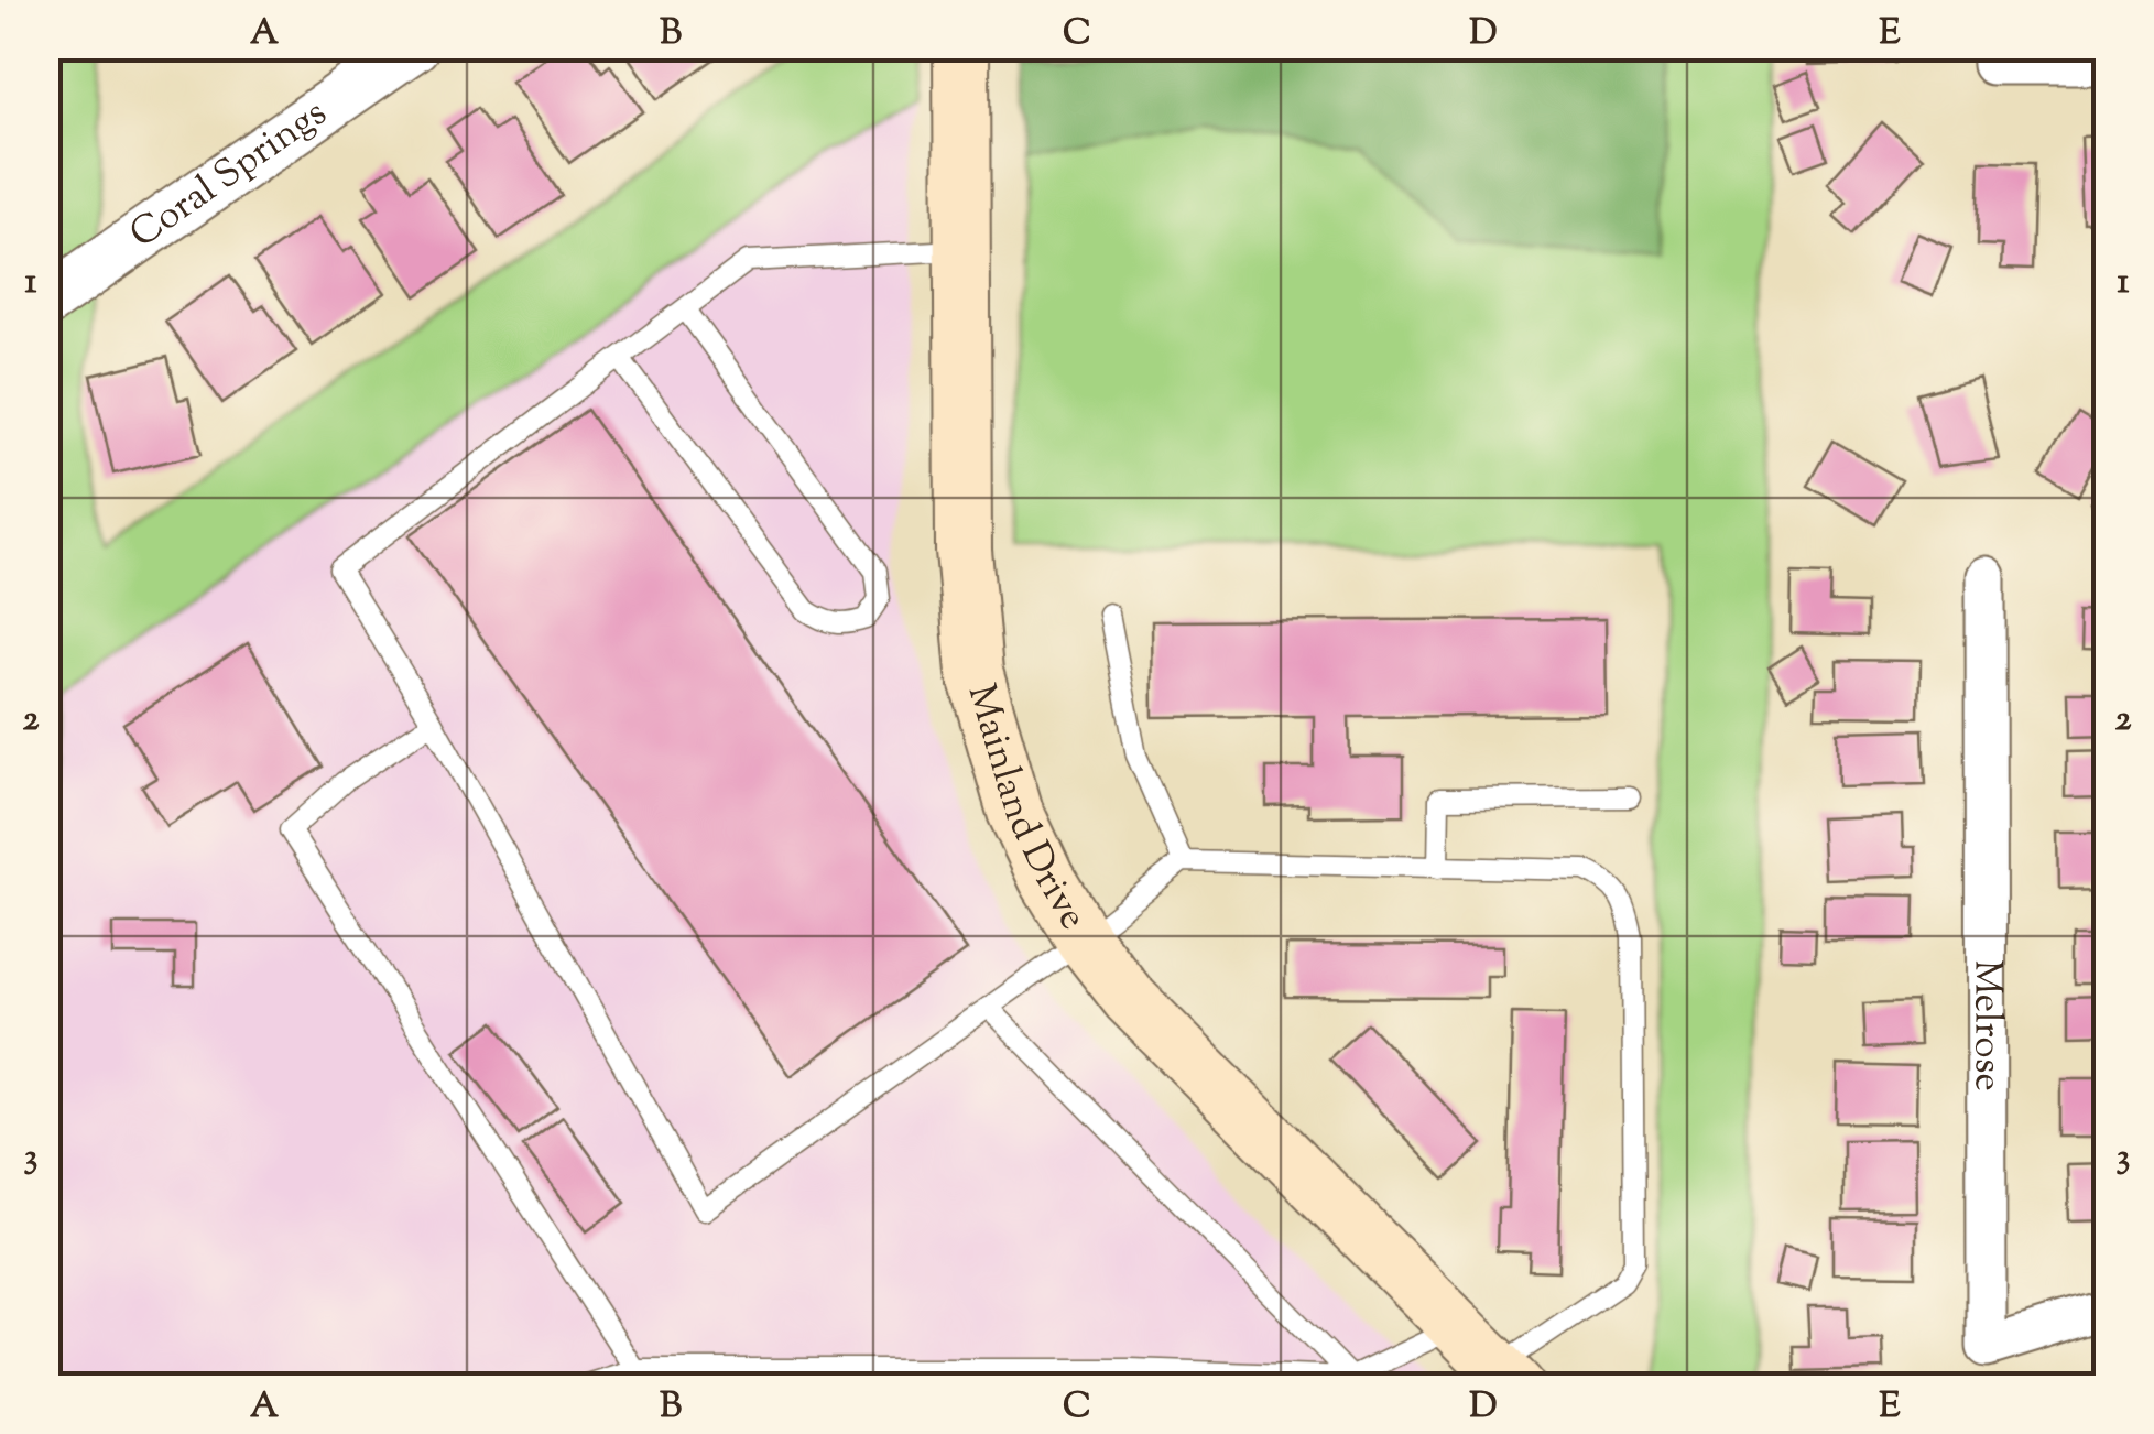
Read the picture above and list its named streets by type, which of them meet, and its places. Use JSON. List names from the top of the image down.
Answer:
{
  "streets": {
    "main road": ["Mainland Drive"],
    "street": ["Coral Springs", "Melrose"]
  },
  "grid": {
    "columns": [
      "A",
      "B",
      "C",
      "D",
      "E"
    ],
    "rows": ["1", "2", "3"]
  }
}
